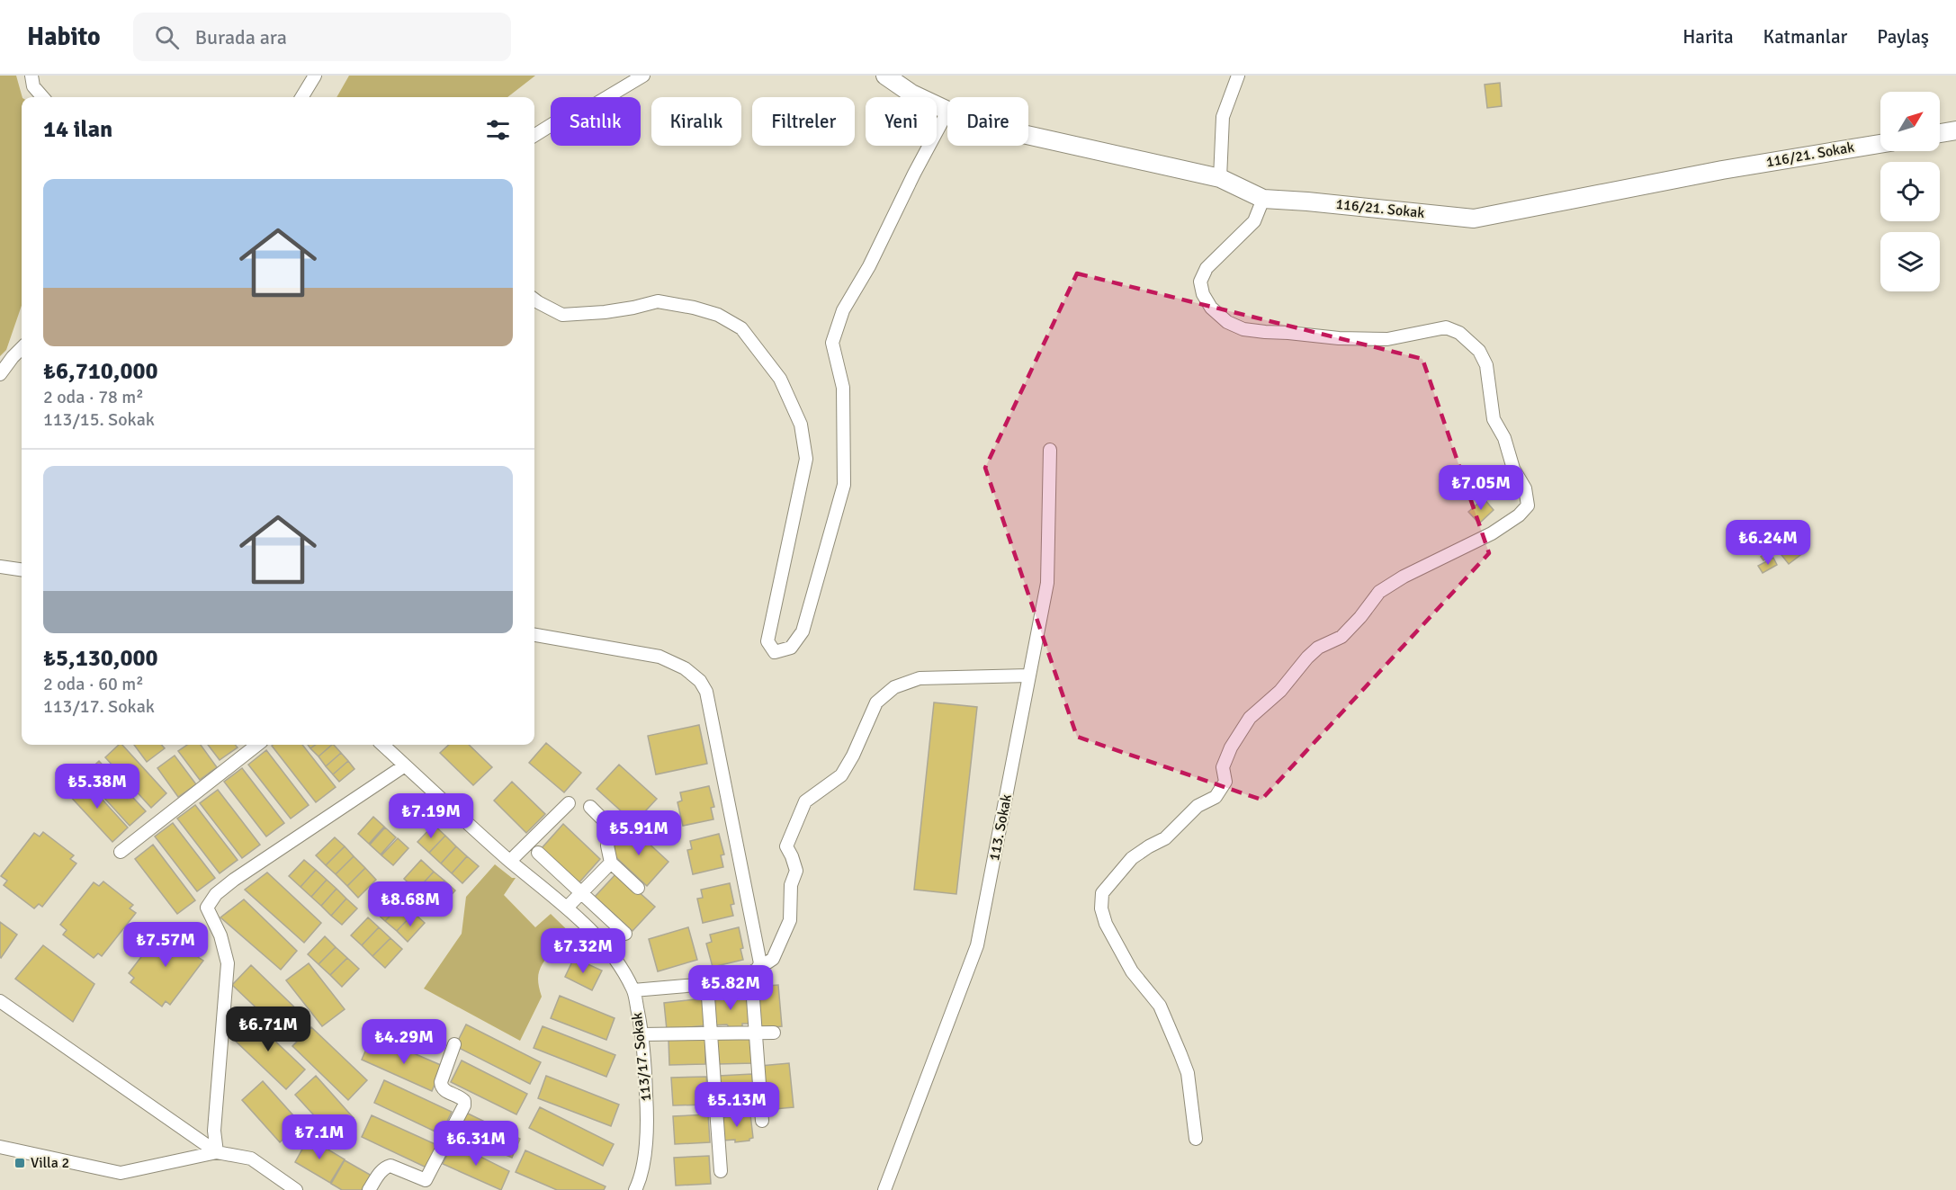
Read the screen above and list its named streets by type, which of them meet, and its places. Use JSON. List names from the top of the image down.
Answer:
{
  "streets": {
    "street": ["116/21. Sokak", "113. Sokak", "113/17. Sokak"]
  },
  "places": {
    "transit": ["Villa 2"]
  },
  "north": "top right",
  "page": {
    "header": "Habito",
    "search": "Burada ara",
    "nav": ["Harita", "Katmanlar", "Paylaş"],
    "chip": [
      "Satılık",
      "Kiralık",
      "Filtreler",
      "Yeni",
      "Daire"
    ],
    "heading": "14 ilan",
    "list": [
      {
        "name": "₺6,710,000",
        "note": "2 oda · 78 m² · 113/15. Sokak"
      },
      {
        "name": "₺5,130,000",
        "note": "2 oda · 60 m² · 113/17. Sokak"
      }
    ],
    "price": [
      "₺7.05M",
      "₺6.24M",
      "₺5.38M",
      "₺7.19M",
      "₺5.91M",
      "₺8.68M",
      "₺7.57M",
      "₺7.32M",
      "₺5.82M",
      "₺6.71M",
      "₺4.29M",
      "₺5.13M",
      "₺7.1M",
      "₺6.31M"
    ]
  }
}
